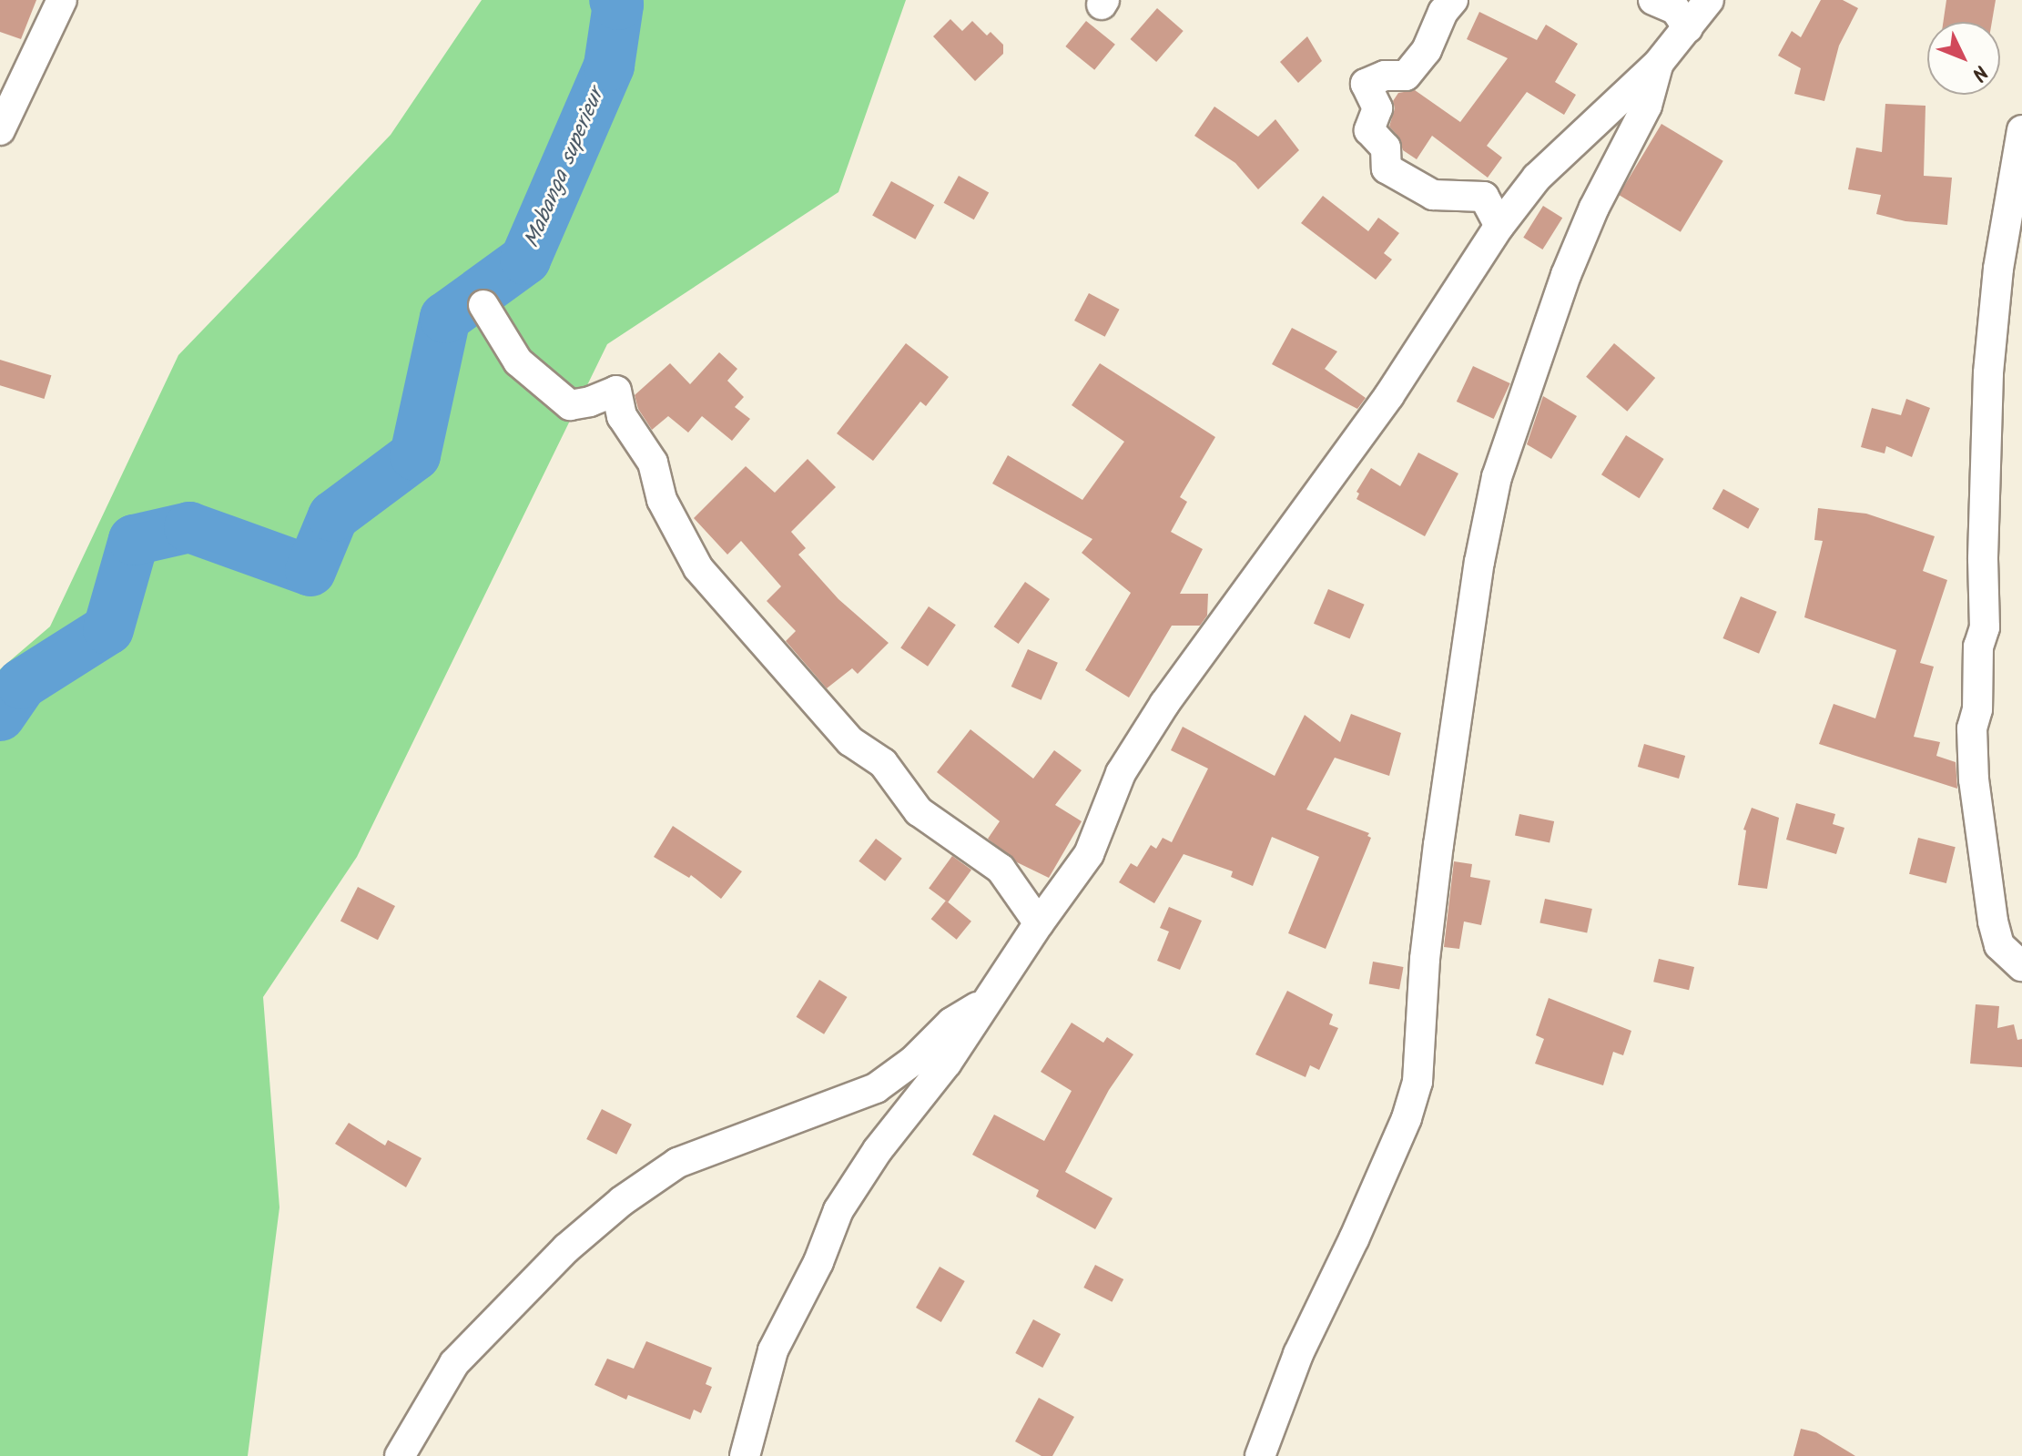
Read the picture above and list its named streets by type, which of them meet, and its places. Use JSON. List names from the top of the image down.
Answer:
{
  "water": ["Mabanga superieur"],
  "north": "bottom right"
}
